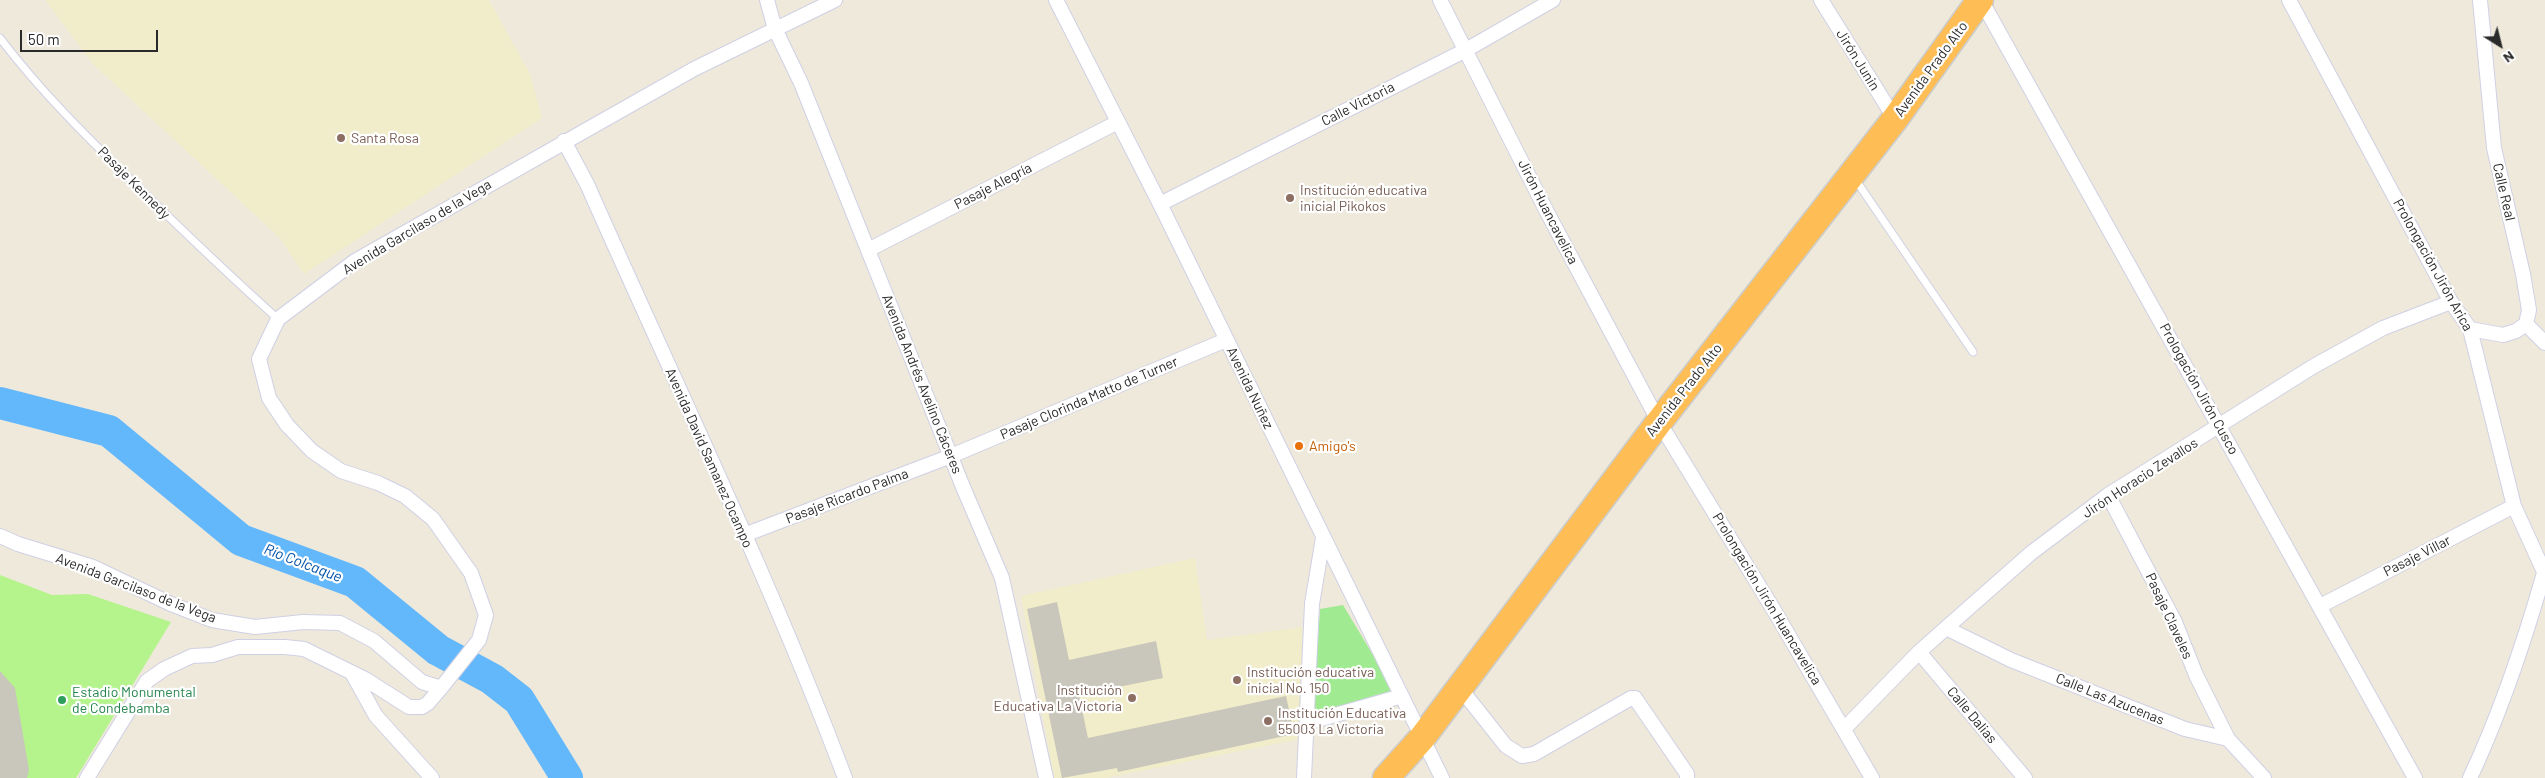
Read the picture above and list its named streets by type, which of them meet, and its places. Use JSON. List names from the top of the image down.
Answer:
{
  "streets": {
    "highway": ["Avenida Prado Alto"],
    "street": [
      "Jirón Junin",
      "Calle Victoria",
      "Pasaje Alegría",
      "Calle Real",
      "Jirón Huancavelica",
      "Avenida Garcilaso de la Vega",
      "Prolongación Jirón Arica",
      "Avenida Andrés Avelino Cáceres",
      "Avenida Nuñez",
      "Prologación Jirón Cusco",
      "Pasaje Clorinda Matto de Turner",
      "Avenida David Samanez Ocampo",
      "Jirón Horacio Zevallos",
      "Pasaje Ricardo Palma",
      "Pasaje Villar",
      "Prolongación Jirón Huancavelica",
      "Pasaje Claveles",
      "Calle Las Azucenas",
      "Calle Dalias"
    ],
    "lane": ["Pasaje Kennedy"]
  },
  "crossings": [
    ["Jirón Junin", "Avenida Prado Alto"],
    ["Avenida Prado Alto", "Jirón Huancavelica"],
    ["Avenida Prado Alto", "Avenida Nuñez"],
    ["Avenida Prado Alto", "Prologación Jirón Cusco"],
    ["Avenida Prado Alto", "Prolongación Jirón Huancavelica"],
    ["Calle Victoria", "Jirón Huancavelica"],
    ["Calle Victoria", "Avenida Nuñez"],
    ["Pasaje Kennedy", "Avenida Garcilaso de la Vega"],
    ["Pasaje Alegría", "Avenida Andrés Avelino Cáceres"],
    ["Pasaje Alegría", "Avenida Nuñez"],
    ["Jirón Huancavelica", "Prolongación Jirón Huancavelica"],
    ["Avenida Garcilaso de la Vega", "Avenida Andrés Avelino Cáceres"],
    ["Avenida Garcilaso de la Vega", "Avenida David Samanez Ocampo"],
    ["Prolongación Jirón Arica", "Jirón Horacio Zevallos"],
    ["Prolongación Jirón Arica", "Pasaje Villar"],
    ["Avenida Andrés Avelino Cáceres", "Pasaje Clorinda Matto de Turner"],
    ["Avenida Andrés Avelino Cáceres", "Pasaje Ricardo Palma"],
    ["Avenida Nuñez", "Pasaje Clorinda Matto de Turner"],
    ["Prologación Jirón Cusco", "Jirón Horacio Zevallos"],
    ["Prologación Jirón Cusco", "Pasaje Villar"],
    ["Pasaje Clorinda Matto de Turner", "Pasaje Ricardo Palma"],
    ["Avenida David Samanez Ocampo", "Pasaje Ricardo Palma"],
    ["Jirón Horacio Zevallos", "Prolongación Jirón Huancavelica"],
    ["Jirón Horacio Zevallos", "Pasaje Claveles"],
    ["Jirón Horacio Zevallos", "Calle Las Azucenas"],
    ["Jirón Horacio Zevallos", "Calle Dalias"],
    ["Pasaje Claveles", "Calle Las Azucenas"]
  ],
  "water": ["Río Colcaque"],
  "places": [
    "Santa Rosa",
    "Institución educativa inicial Pikokos",
    "Amigo's",
    "Institución educativa inicial No. 150",
    "Institución Educativa La Victoria",
    "Estadio Monumental de Condebamba",
    "Institución Educativa 55003 La Victoria"
  ],
  "scale_bar": "50 m",
  "north": "bottom right"
}
